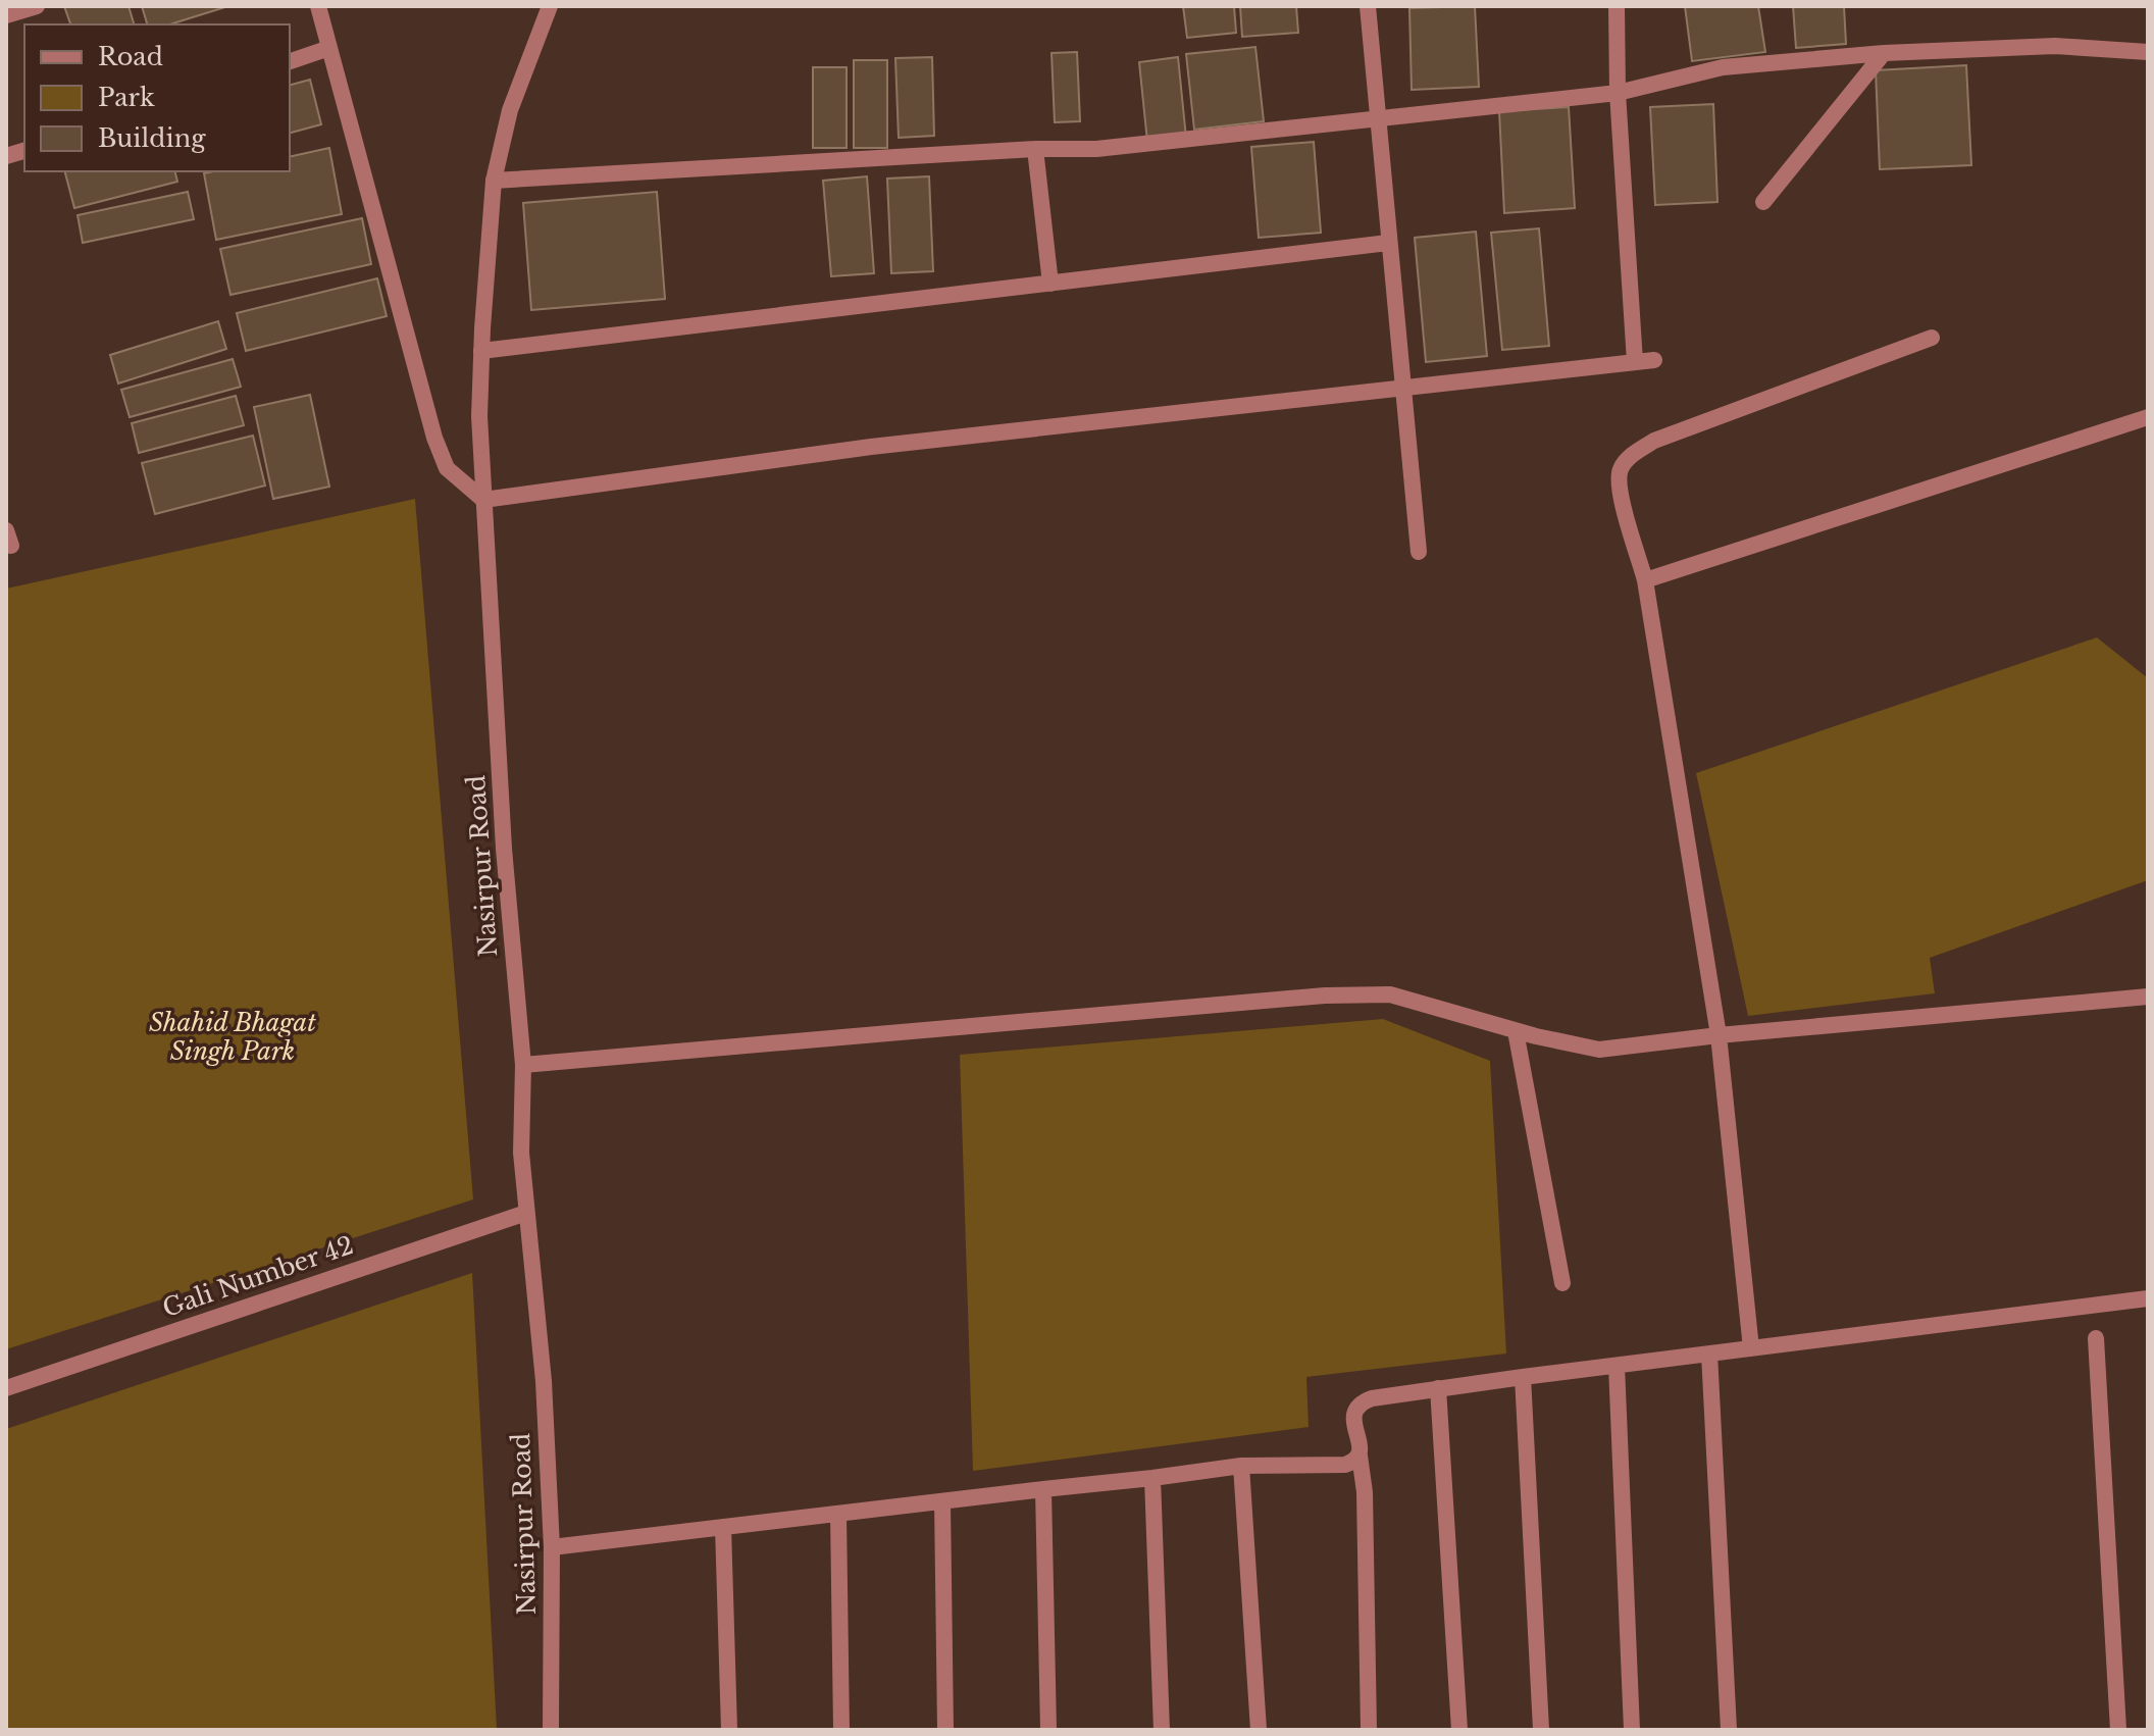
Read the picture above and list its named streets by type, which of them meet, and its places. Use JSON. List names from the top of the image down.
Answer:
{
  "streets": {
    "street": ["Nasirpur Road", "Gali Number 42"]
  },
  "crossings": [
    ["Nasirpur Road", "Gali Number 42"]
  ],
  "parks": ["Shahid Bhagat Singh Park"],
  "legend": ["Road", "Park", "Building"]
}
